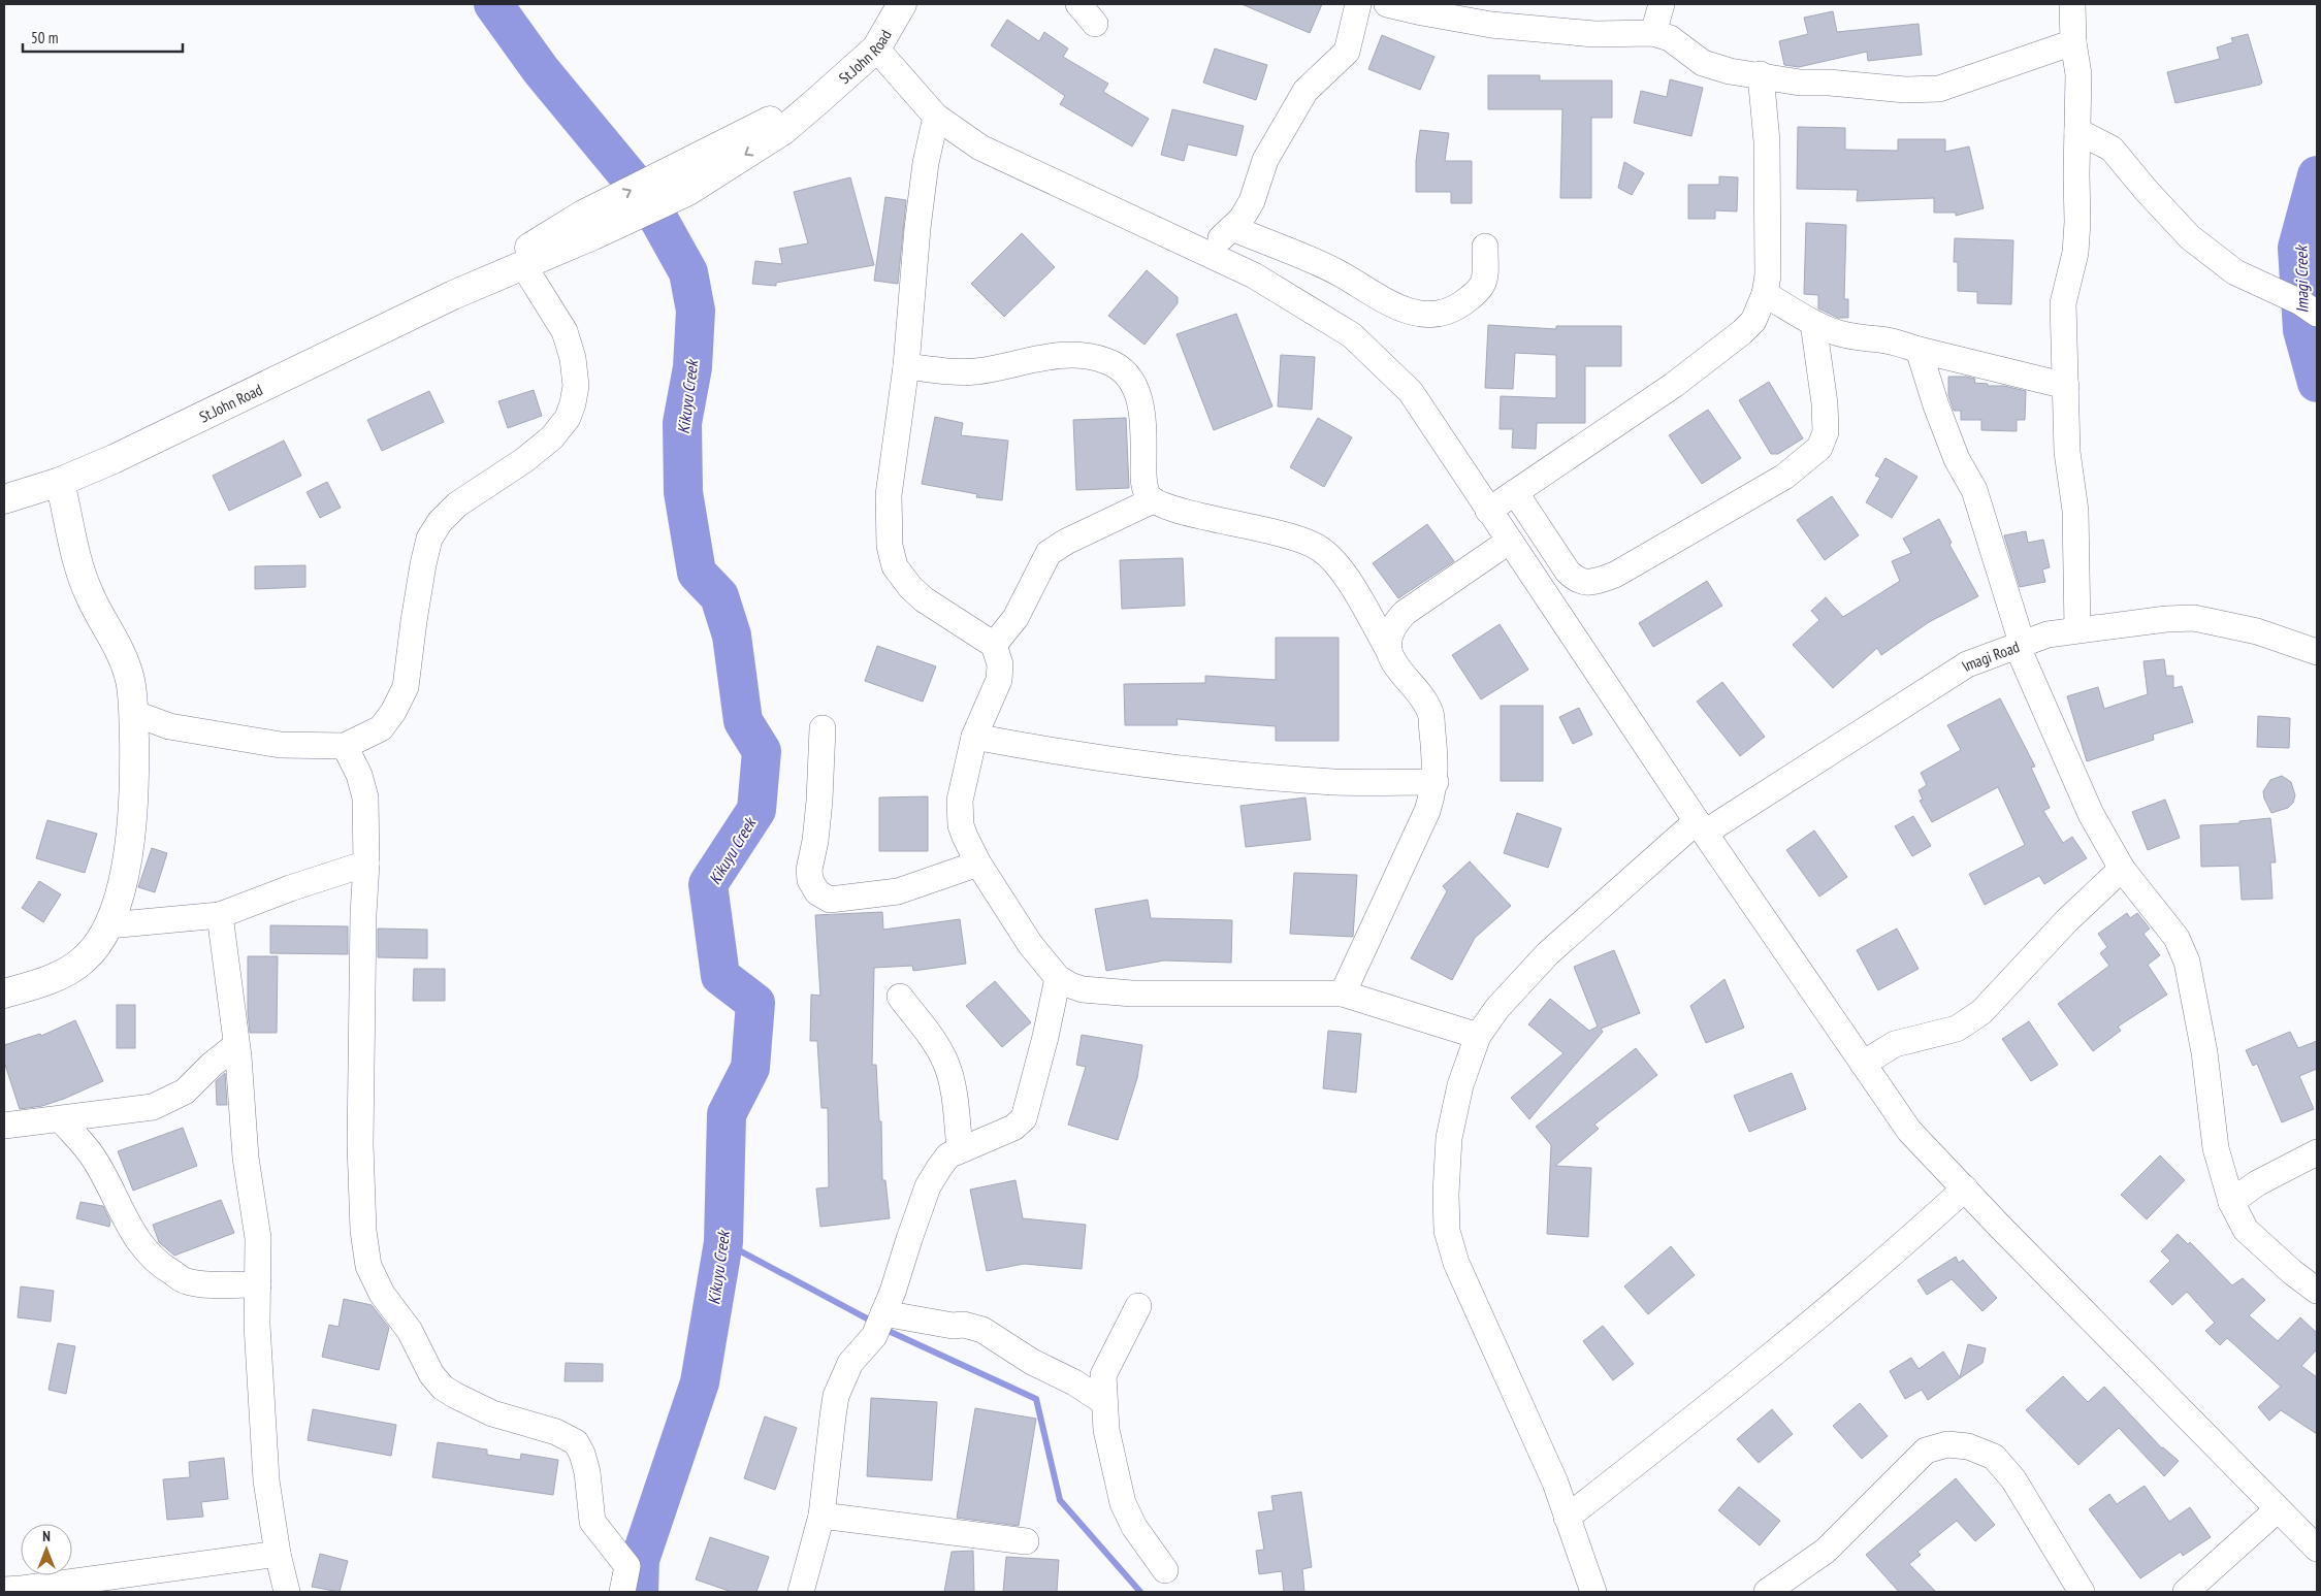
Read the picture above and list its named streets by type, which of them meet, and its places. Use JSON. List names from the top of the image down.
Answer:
{
  "streets": {
    "street": ["St.John Road", "Imagi Road"]
  },
  "water": ["Imagi Creek", "Kikuyu Creek"],
  "scale_bar": "50 m",
  "north": "top"
}
